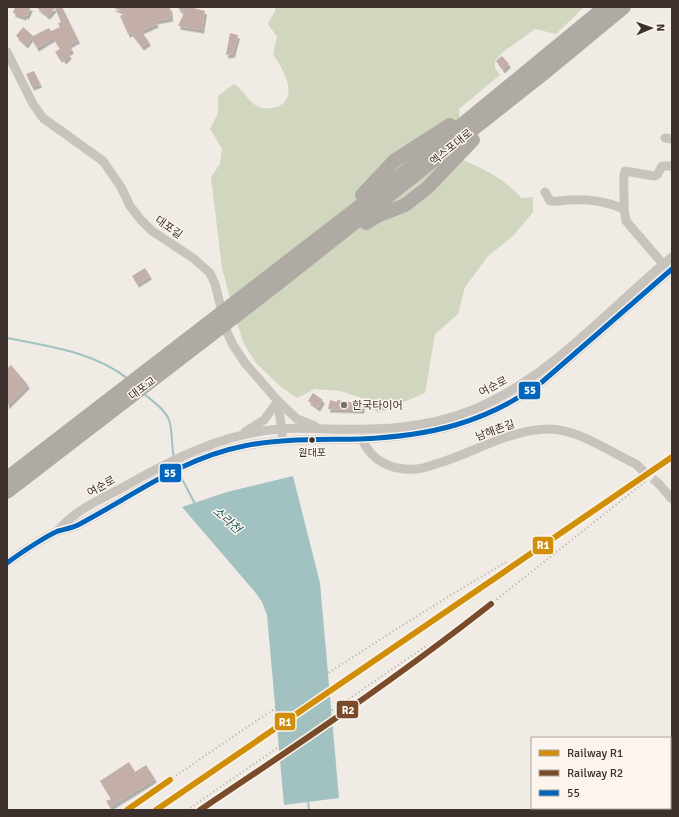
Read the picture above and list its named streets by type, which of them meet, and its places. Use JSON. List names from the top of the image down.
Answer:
{
  "streets": {
    "highway": ["엑스포대로", "대포교"],
    "street": ["대포길", "여순로", "남해촌길"]
  },
  "crossings": [
    ["엑스포대로", "대포교"],
    ["대포길", "여순로"],
    ["여순로", "남해촌길"]
  ],
  "water": ["소라천"],
  "places": ["한국타이어", "원대포"],
  "lines": ["transit line 55", "rail line R1", "rail line R2"],
  "legend": ["Railway R1", "Railway R2", "55"],
  "north": "right"
}
